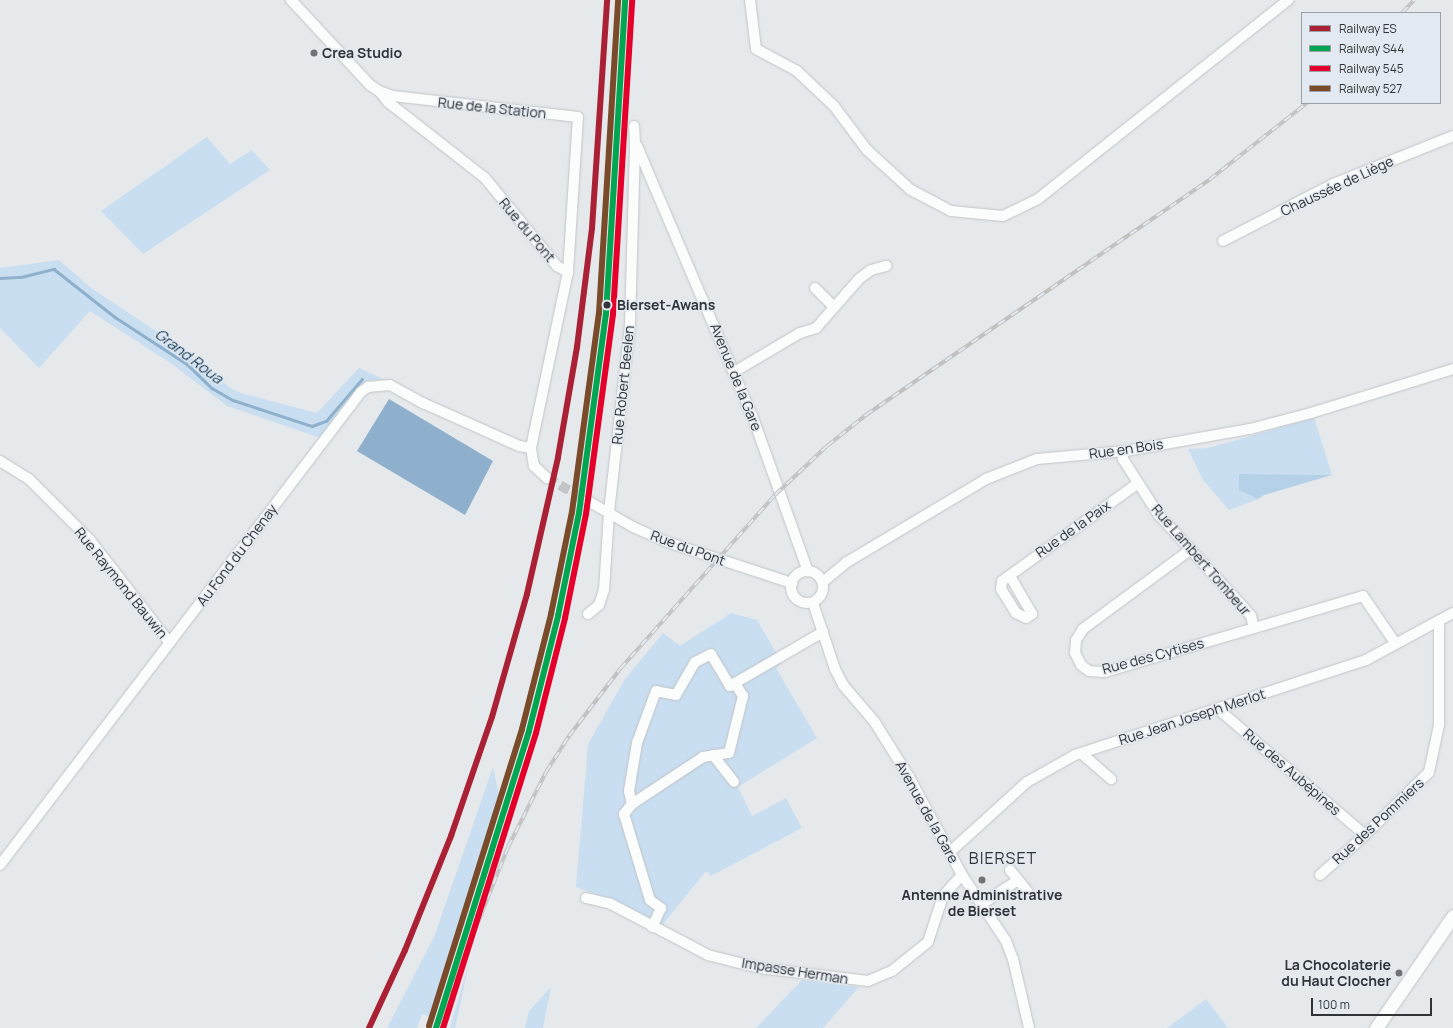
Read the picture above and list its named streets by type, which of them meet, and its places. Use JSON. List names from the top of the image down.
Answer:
{
  "streets": {
    "street": [
      "Rue de la Station",
      "Chaussée de Liège",
      "Rue du Pont",
      "Avenue de la Gare",
      "Rue Robert Beelen",
      "Rue en Bois",
      "Rue de la Paix",
      "Au Fond du Chenay",
      "Rue Lambert Tombeur",
      "Rue Raymond Bauwin",
      "Rue des Cytises",
      "Rue Jean Joseph Merlot",
      "Rue des Aubépines",
      "Rue des Pommiers",
      "Impasse Herman"
    ]
  },
  "crossings": [
    ["Rue de la Station", "Rue du Pont"],
    ["Rue du Pont", "Avenue de la Gare"],
    ["Rue du Pont", "Rue Robert Beelen"],
    ["Rue du Pont", "Rue en Bois"],
    ["Rue du Pont", "Au Fond du Chenay"],
    ["Avenue de la Gare", "Rue Robert Beelen"],
    ["Avenue de la Gare", "Rue en Bois"],
    ["Avenue de la Gare", "Rue Jean Joseph Merlot"],
    ["Avenue de la Gare", "Impasse Herman"],
    ["Rue en Bois", "Rue Lambert Tombeur"],
    ["Rue de la Paix", "Rue Lambert Tombeur"],
    ["Au Fond du Chenay", "Rue Raymond Bauwin"],
    ["Rue Lambert Tombeur", "Rue des Cytises"],
    ["Rue des Cytises", "Rue Jean Joseph Merlot"],
    ["Rue Jean Joseph Merlot", "Rue des Aubépines"],
    ["Rue Jean Joseph Merlot", "Rue des Pommiers"],
    ["Rue des Aubépines", "Rue des Pommiers"]
  ],
  "districts": ["BIERSET"],
  "water": ["Grand Roua"],
  "places": [
    "Crea Studio",
    "Bierset-Awans",
    "Antenne Administrative de Bierset",
    "La Chocolaterie du Haut Clocher"
  ],
  "lines": [
    "rail line ES",
    "rail line S44",
    "rail line 545",
    "rail line 527"
  ],
  "legend": [
    "Railway ES",
    "Railway S44",
    "Railway 545",
    "Railway 527"
  ],
  "scale_bar": "100 m"
}
